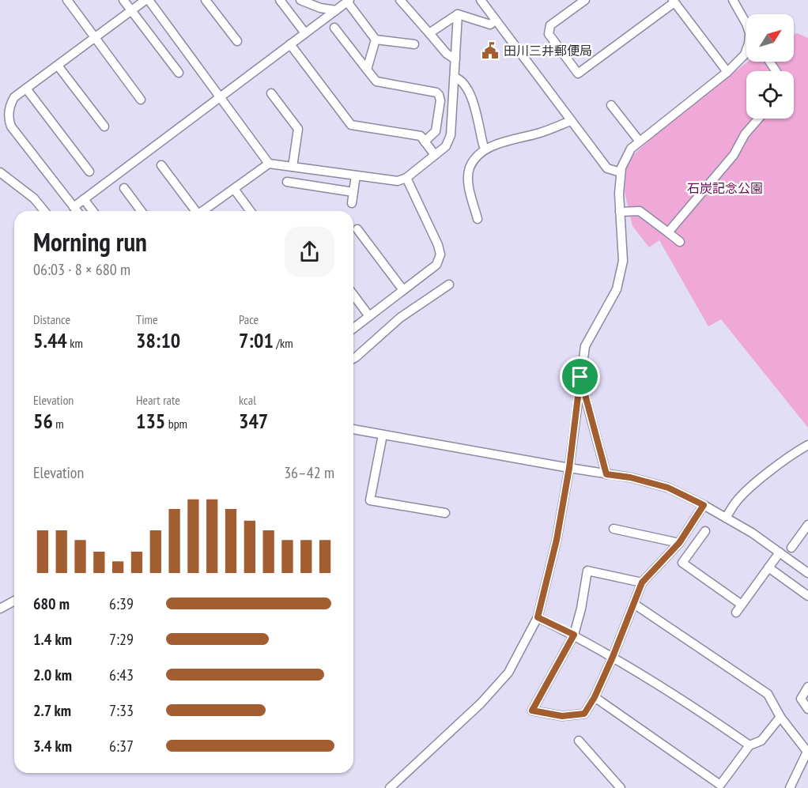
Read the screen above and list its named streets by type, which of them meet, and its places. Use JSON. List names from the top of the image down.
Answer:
{
  "parks": ["石炭記念公園"],
  "places": {
    "public building": ["田川三井郵便局"]
  },
  "north": "top right",
  "page": {
    "heading": ["Morning run", "06:03 · 8 × 680 m"],
    "stats": [
      ["Distance", "5.44 km"],
      ["Time", "38:10"],
      ["Pace", "7:01 /km"],
      ["Elevation", "56 m"],
      ["Heart rate", "135 bpm"],
      ["kcal", "347"]
    ],
    "chart": ["Elevation", "36–42 m"],
    "list": [
      {
        "name": "680 m",
        "note": "6:39"
      },
      {
        "name": "1.4 km",
        "note": "7:29"
      },
      {
        "name": "2.0 km",
        "note": "6:43"
      },
      {
        "name": "2.7 km",
        "note": "7:33"
      },
      {
        "name": "3.4 km",
        "note": "6:37"
      }
    ]
  }
}
